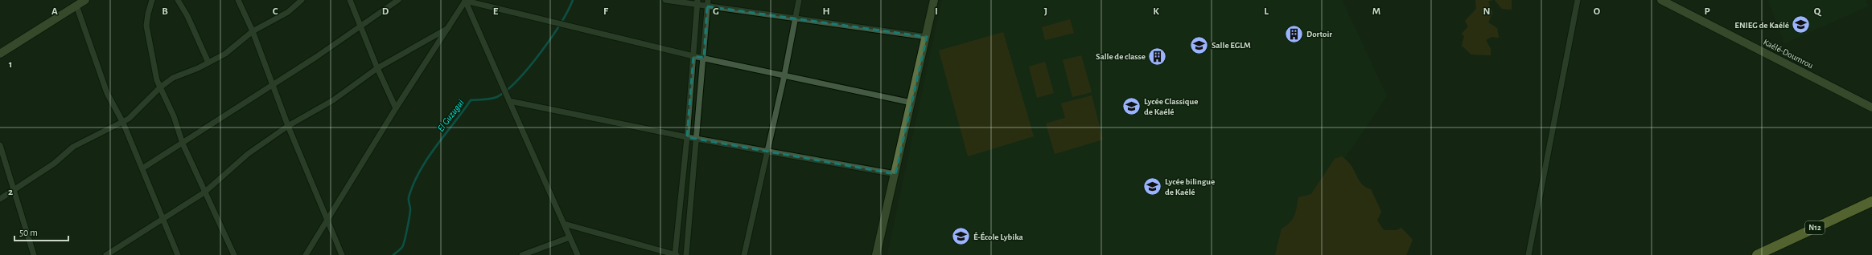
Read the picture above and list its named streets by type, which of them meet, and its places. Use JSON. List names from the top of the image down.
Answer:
{
  "streets": {
    "highway": ["N12"],
    "main road": ["Kaélé-Doumrou"]
  },
  "water": ["El Guzugui"],
  "places": {
    "school or university": [
      "ENIEG de Kaélé",
      "Salle EGLM",
      "Lycée Classique de Kaélé",
      "Lycée bilingue de Kaélé",
      "É-École Lybika"
    ],
    "building": ["Dortoir", "Salle de classe"]
  },
  "scale_bar": "50 m",
  "grid": {
    "columns": [
      "A",
      "B",
      "C",
      "D",
      "E",
      "F",
      "G",
      "H",
      "I",
      "J",
      "K",
      "L",
      "M",
      "N",
      "O",
      "P",
      "Q"
    ],
    "rows": ["1", "2"]
  }
}
